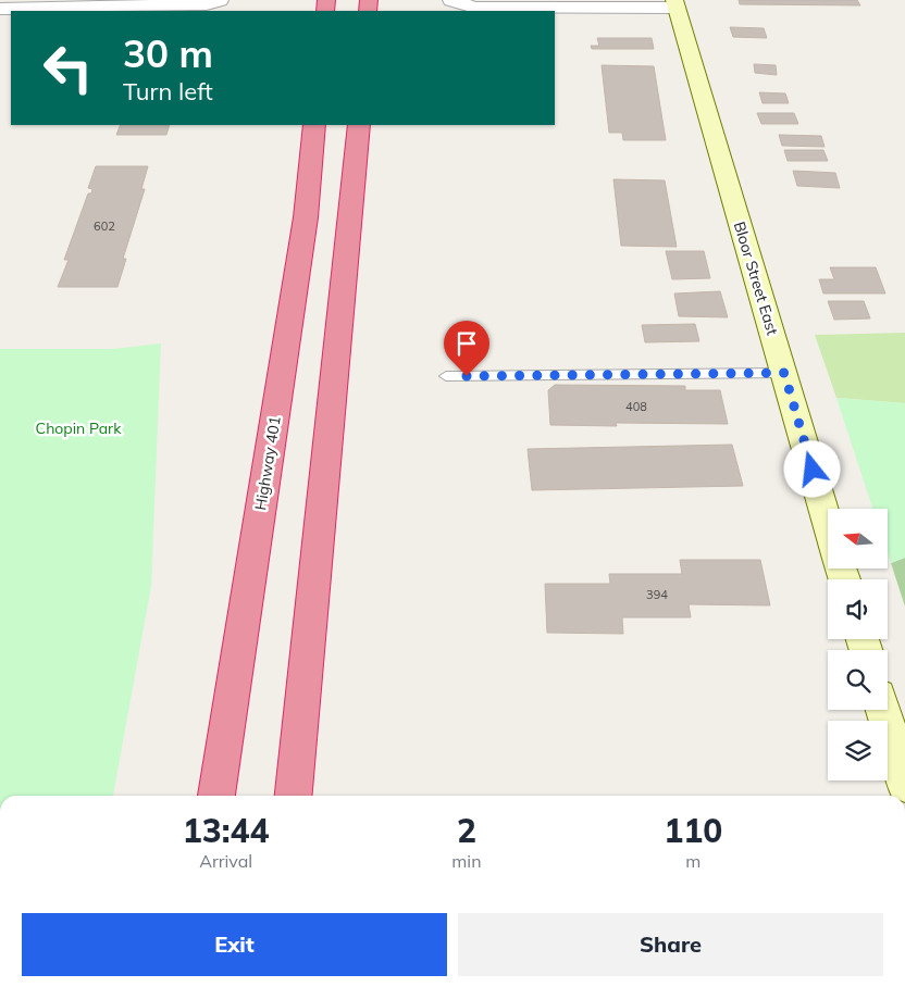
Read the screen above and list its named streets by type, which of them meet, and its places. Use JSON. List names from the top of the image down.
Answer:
{
  "streets": {
    "highway": ["Highway 401"],
    "main road": ["Bloor Street East"]
  },
  "parks": ["Chopin Park"],
  "house_numbers": ["602", "408", "394"],
  "north": "left",
  "page": {
    "turn": ["30 m", "Turn left"],
    "eta": [
      "13:44",
      "Arrival",
      "2",
      "min",
      "110",
      "m"
    ],
    "buttons": ["Exit", "Share"]
  }
}
